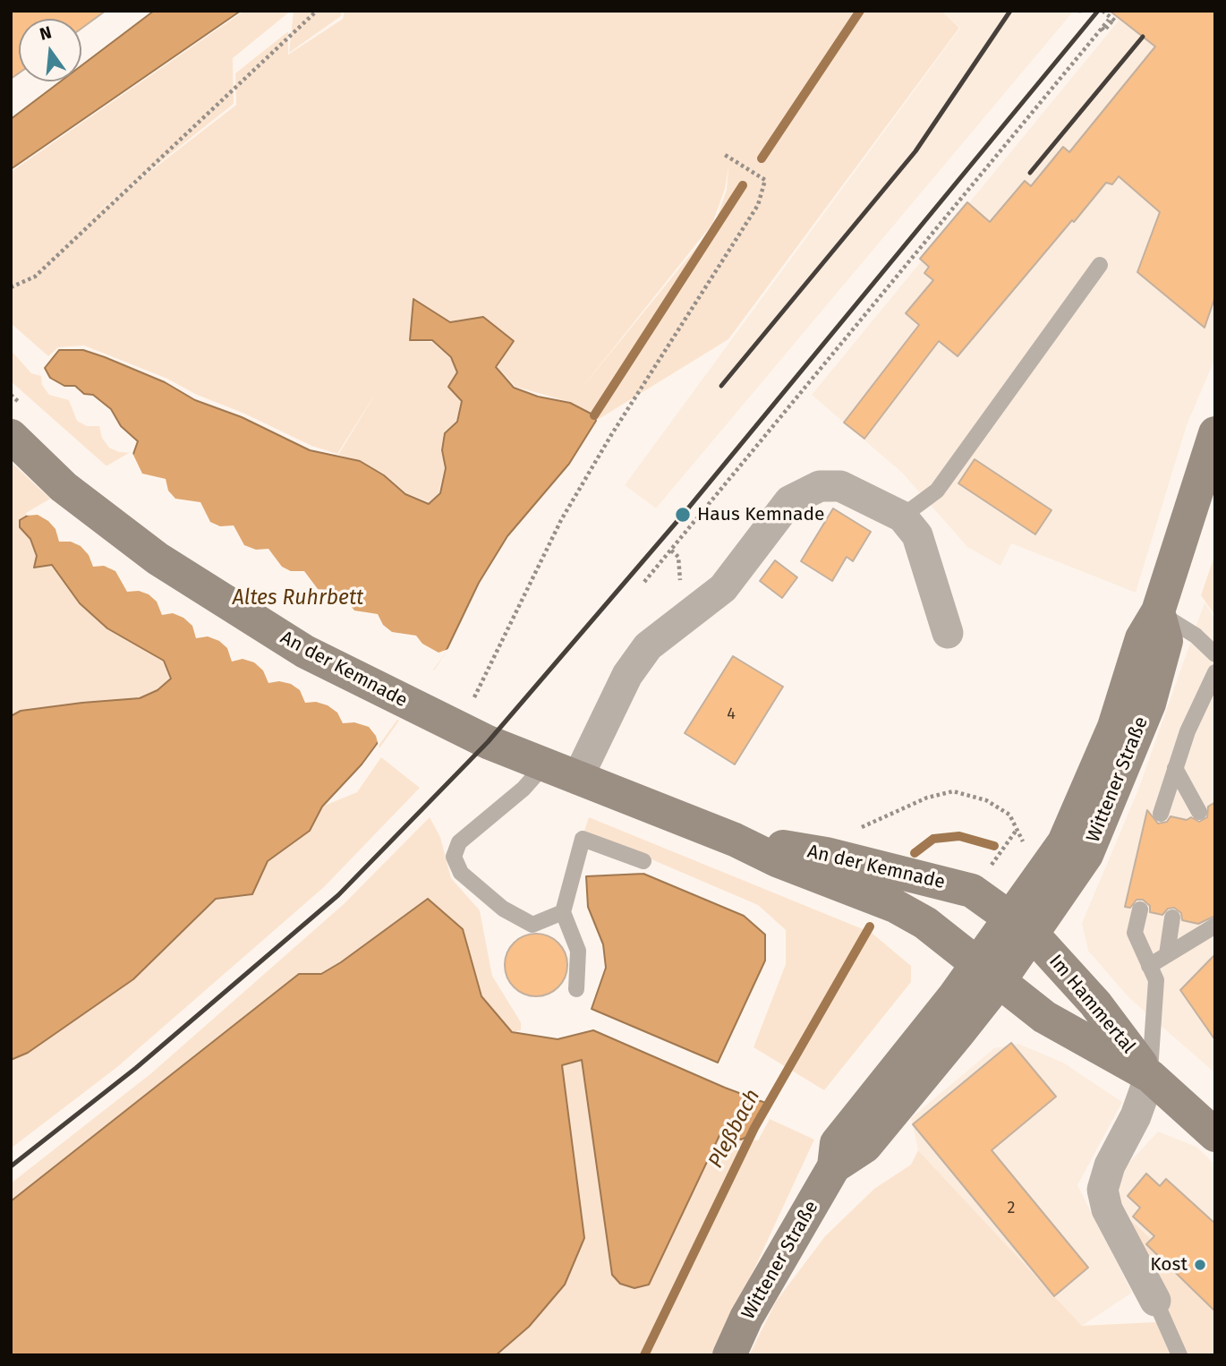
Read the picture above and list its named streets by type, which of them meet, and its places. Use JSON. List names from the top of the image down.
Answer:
{
  "streets": {
    "main road": ["An der Kemnade", "Wittener Straße", "Im Hammertal"]
  },
  "crossings": [
    ["An der Kemnade", "Wittener Straße"],
    ["An der Kemnade", "Im Hammertal"],
    ["Wittener Straße", "Im Hammertal"]
  ],
  "water": ["Altes Ruhrbett", "Pleßbach"],
  "places": ["Haus Kemnade", "Kost"],
  "house_numbers": ["4", "2"],
  "north": "top"
}
